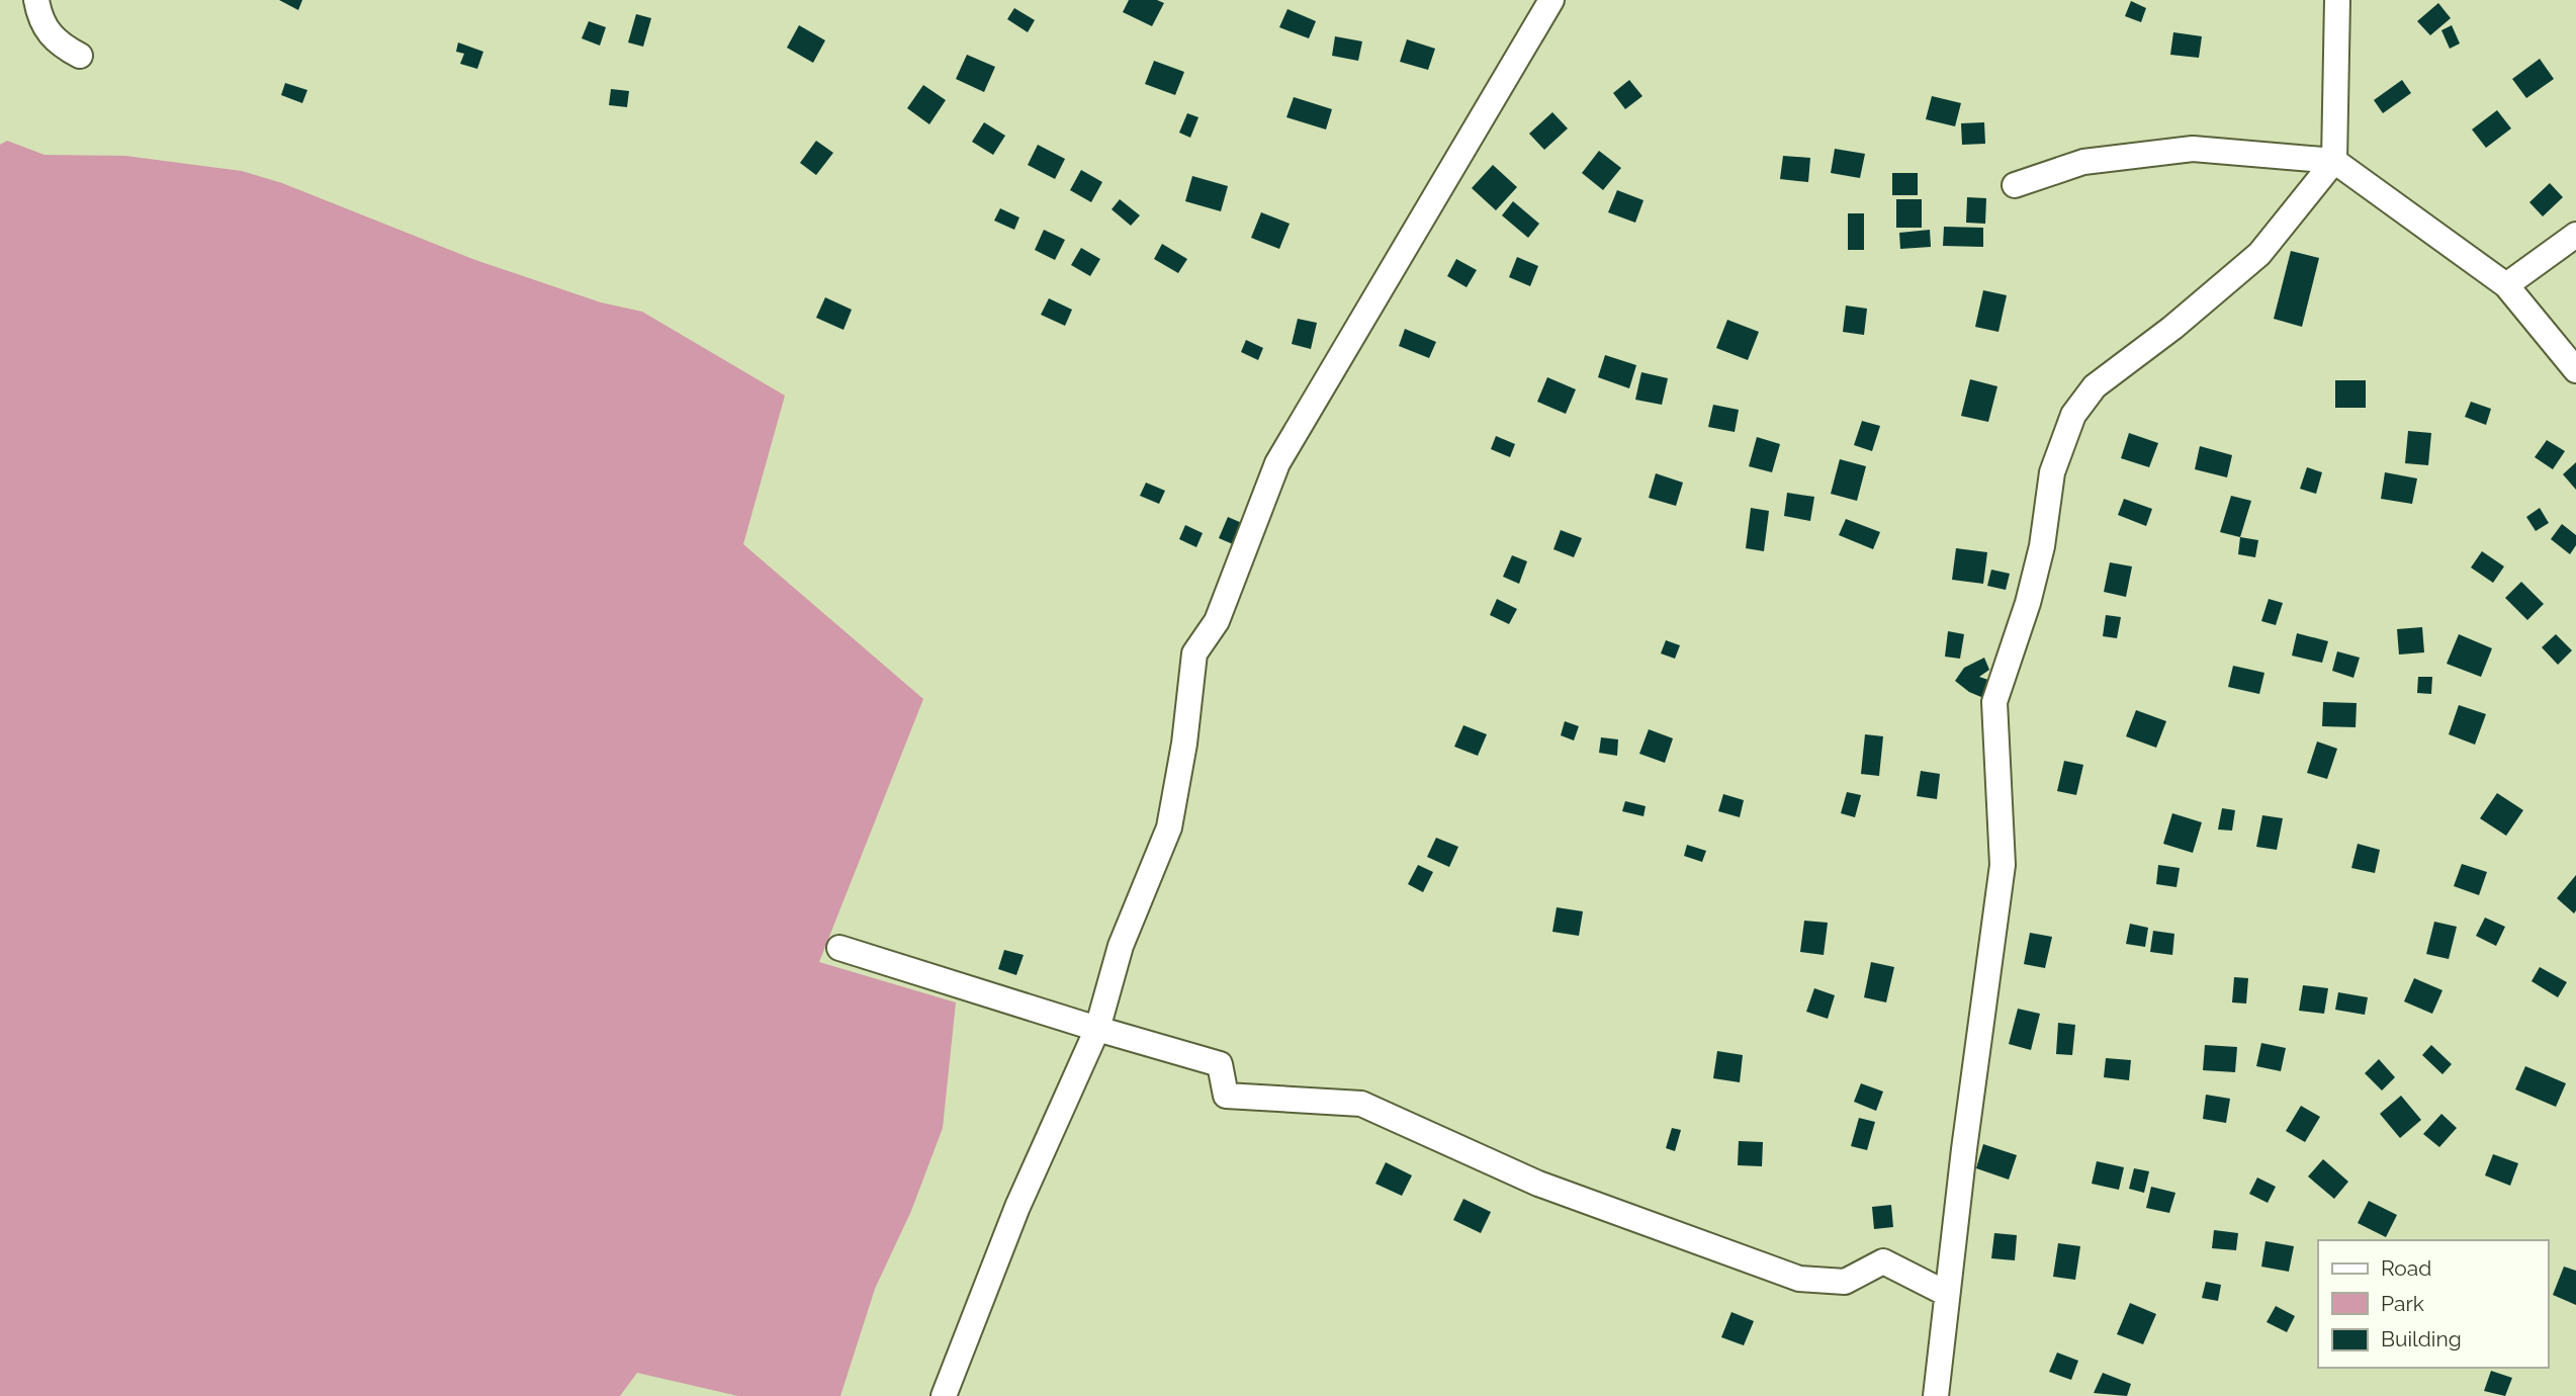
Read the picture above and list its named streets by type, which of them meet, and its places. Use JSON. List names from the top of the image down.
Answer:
{
  "legend": ["Road", "Park", "Building"]
}
